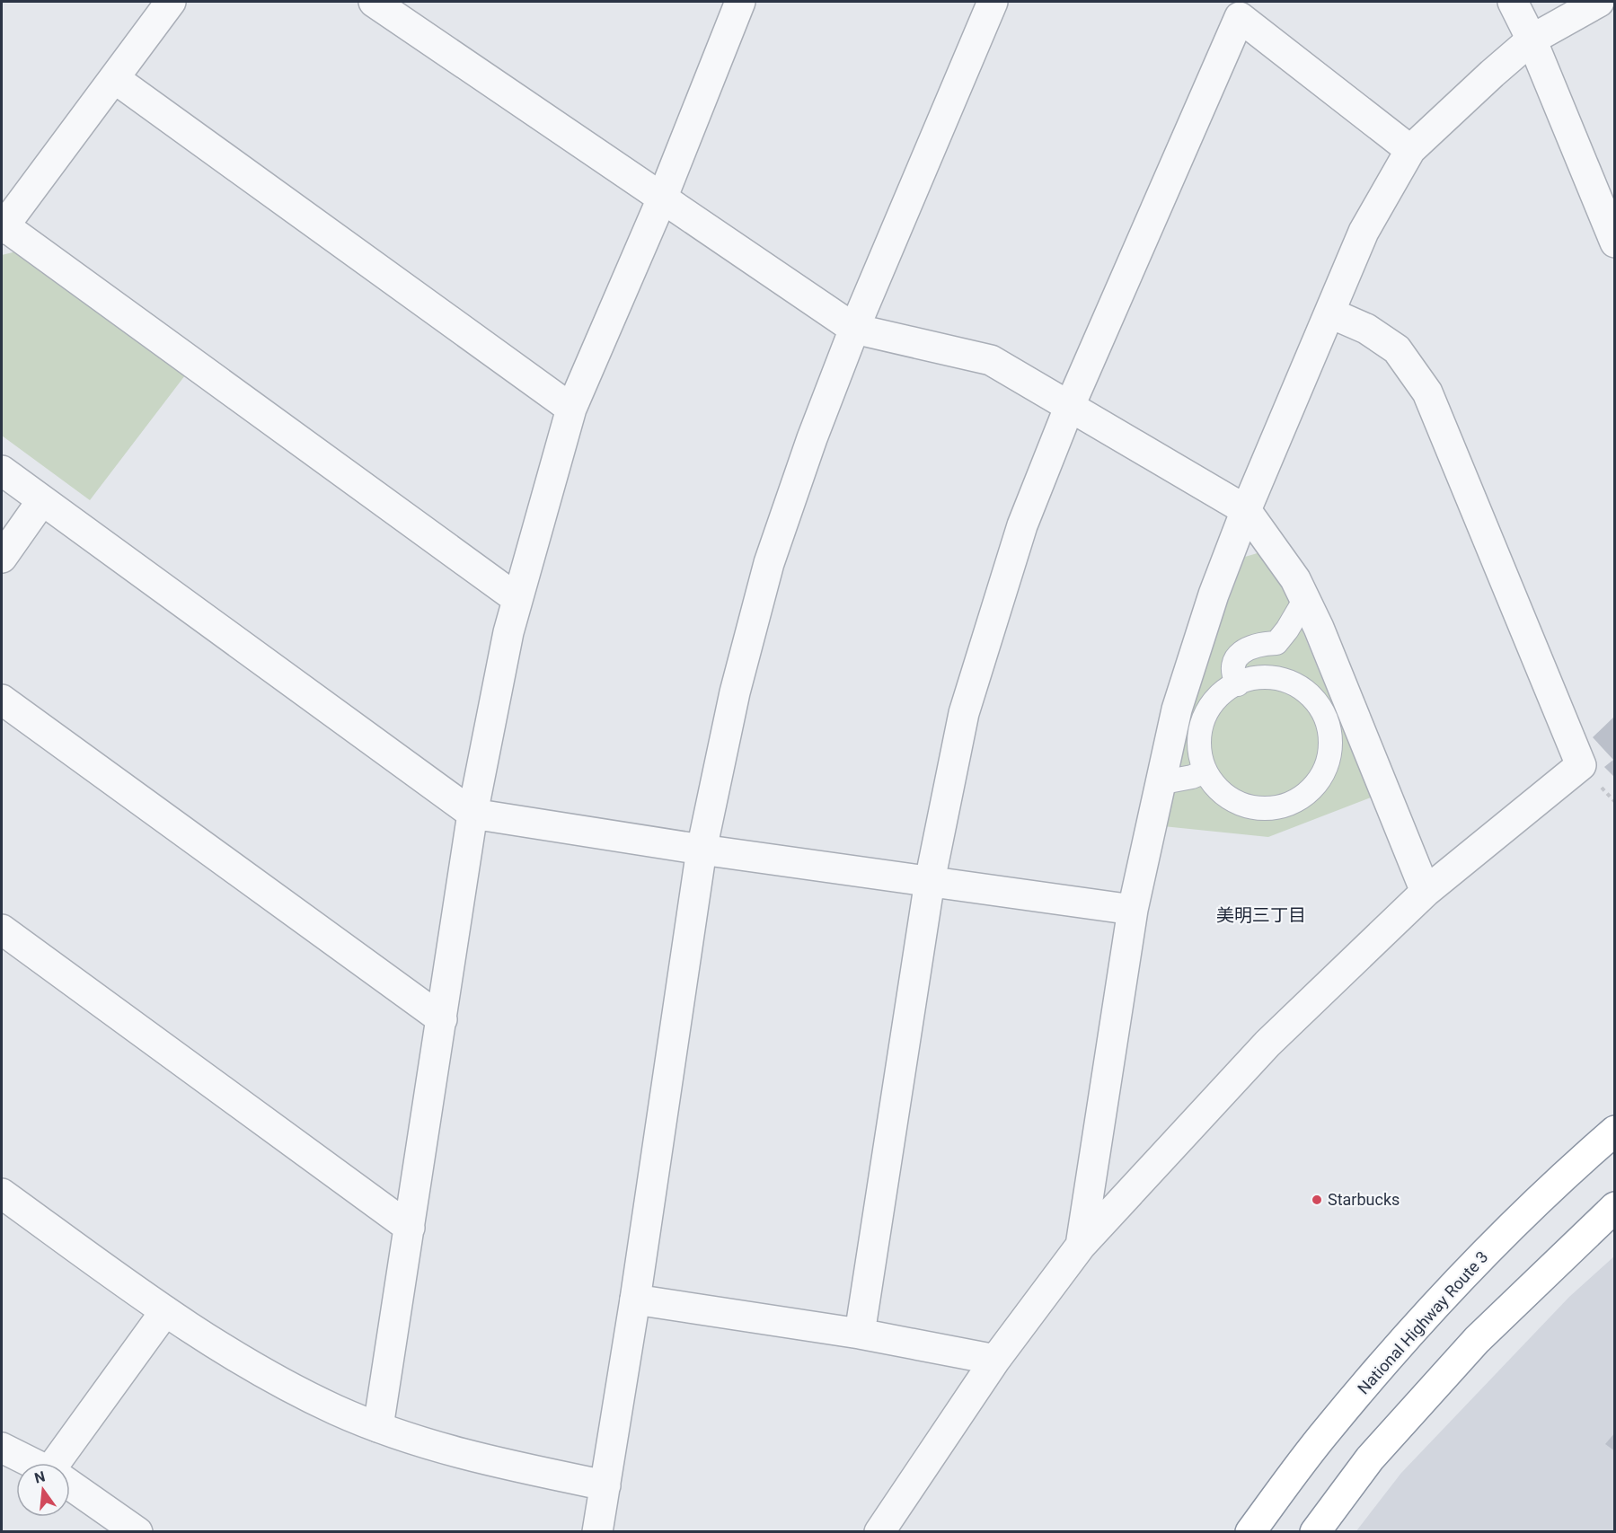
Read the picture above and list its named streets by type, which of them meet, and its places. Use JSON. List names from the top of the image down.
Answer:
{
  "streets": {
    "highway": ["National Highway Route 3"]
  },
  "districts": ["美明三丁目"],
  "places": ["Starbucks"],
  "north": "top"
}
